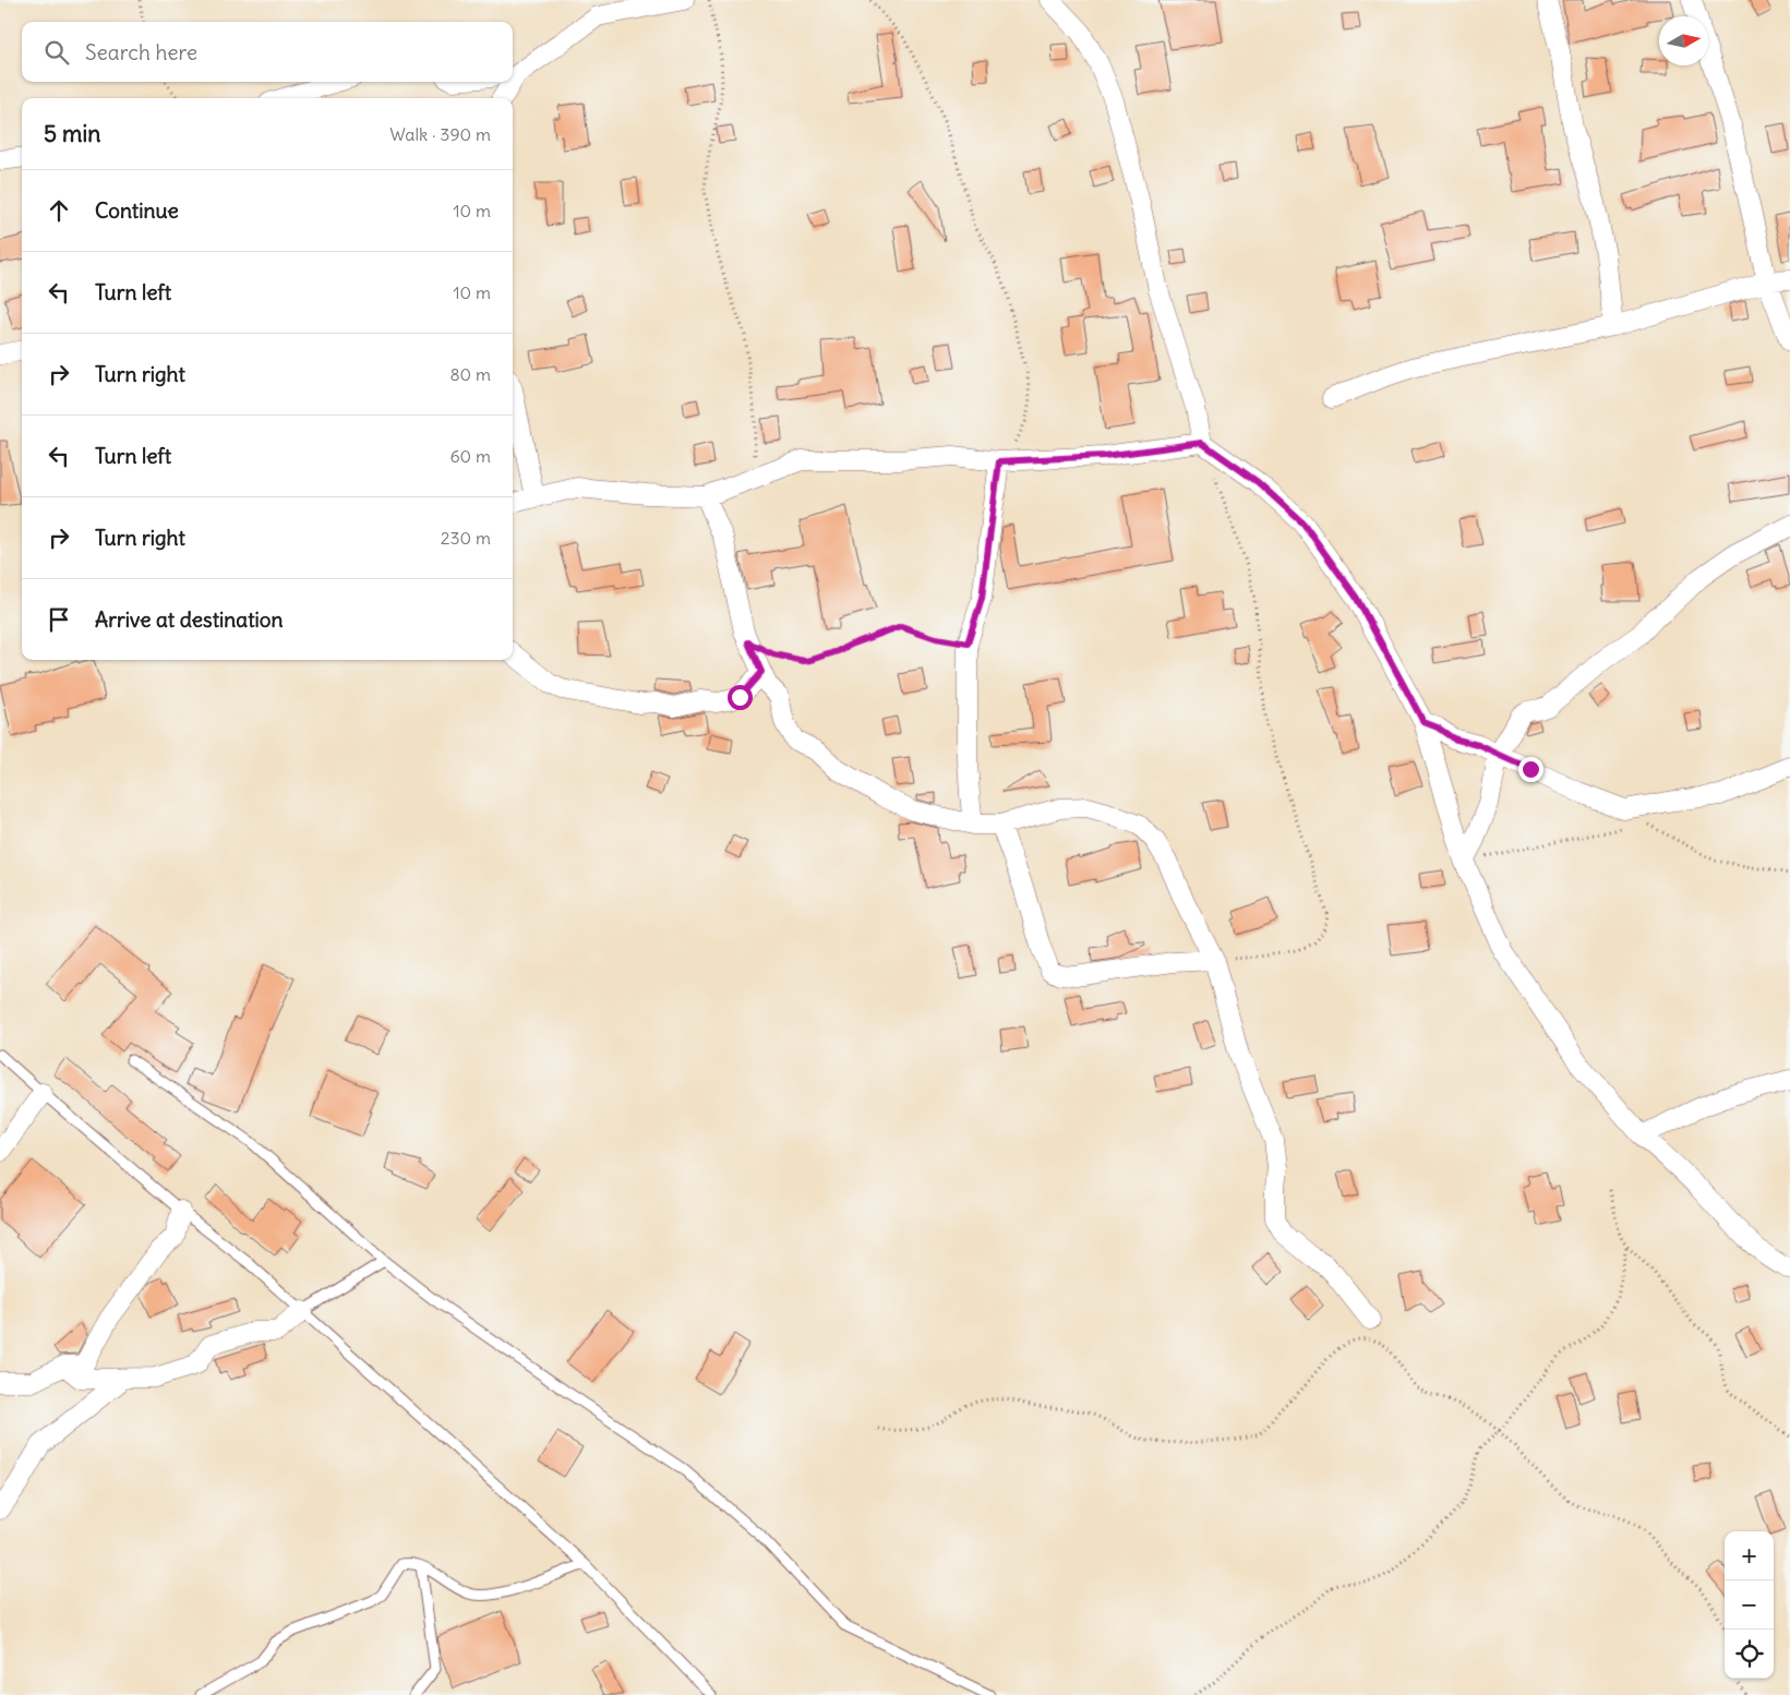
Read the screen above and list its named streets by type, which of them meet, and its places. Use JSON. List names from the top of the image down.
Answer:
{
  "north": "right",
  "page": {
    "search": "Search here",
    "heading": ["5 min", "Walk · 390 m"],
    "list": [
      ["Continue", "10 m"],
      ["Turn left", "10 m"],
      ["Turn right", "80 m"],
      ["Turn left", "60 m"],
      ["Turn right", "230 m"],
      "Arrive at destination"
    ],
    "map_buttons": ["+", "−"]
  }
}
